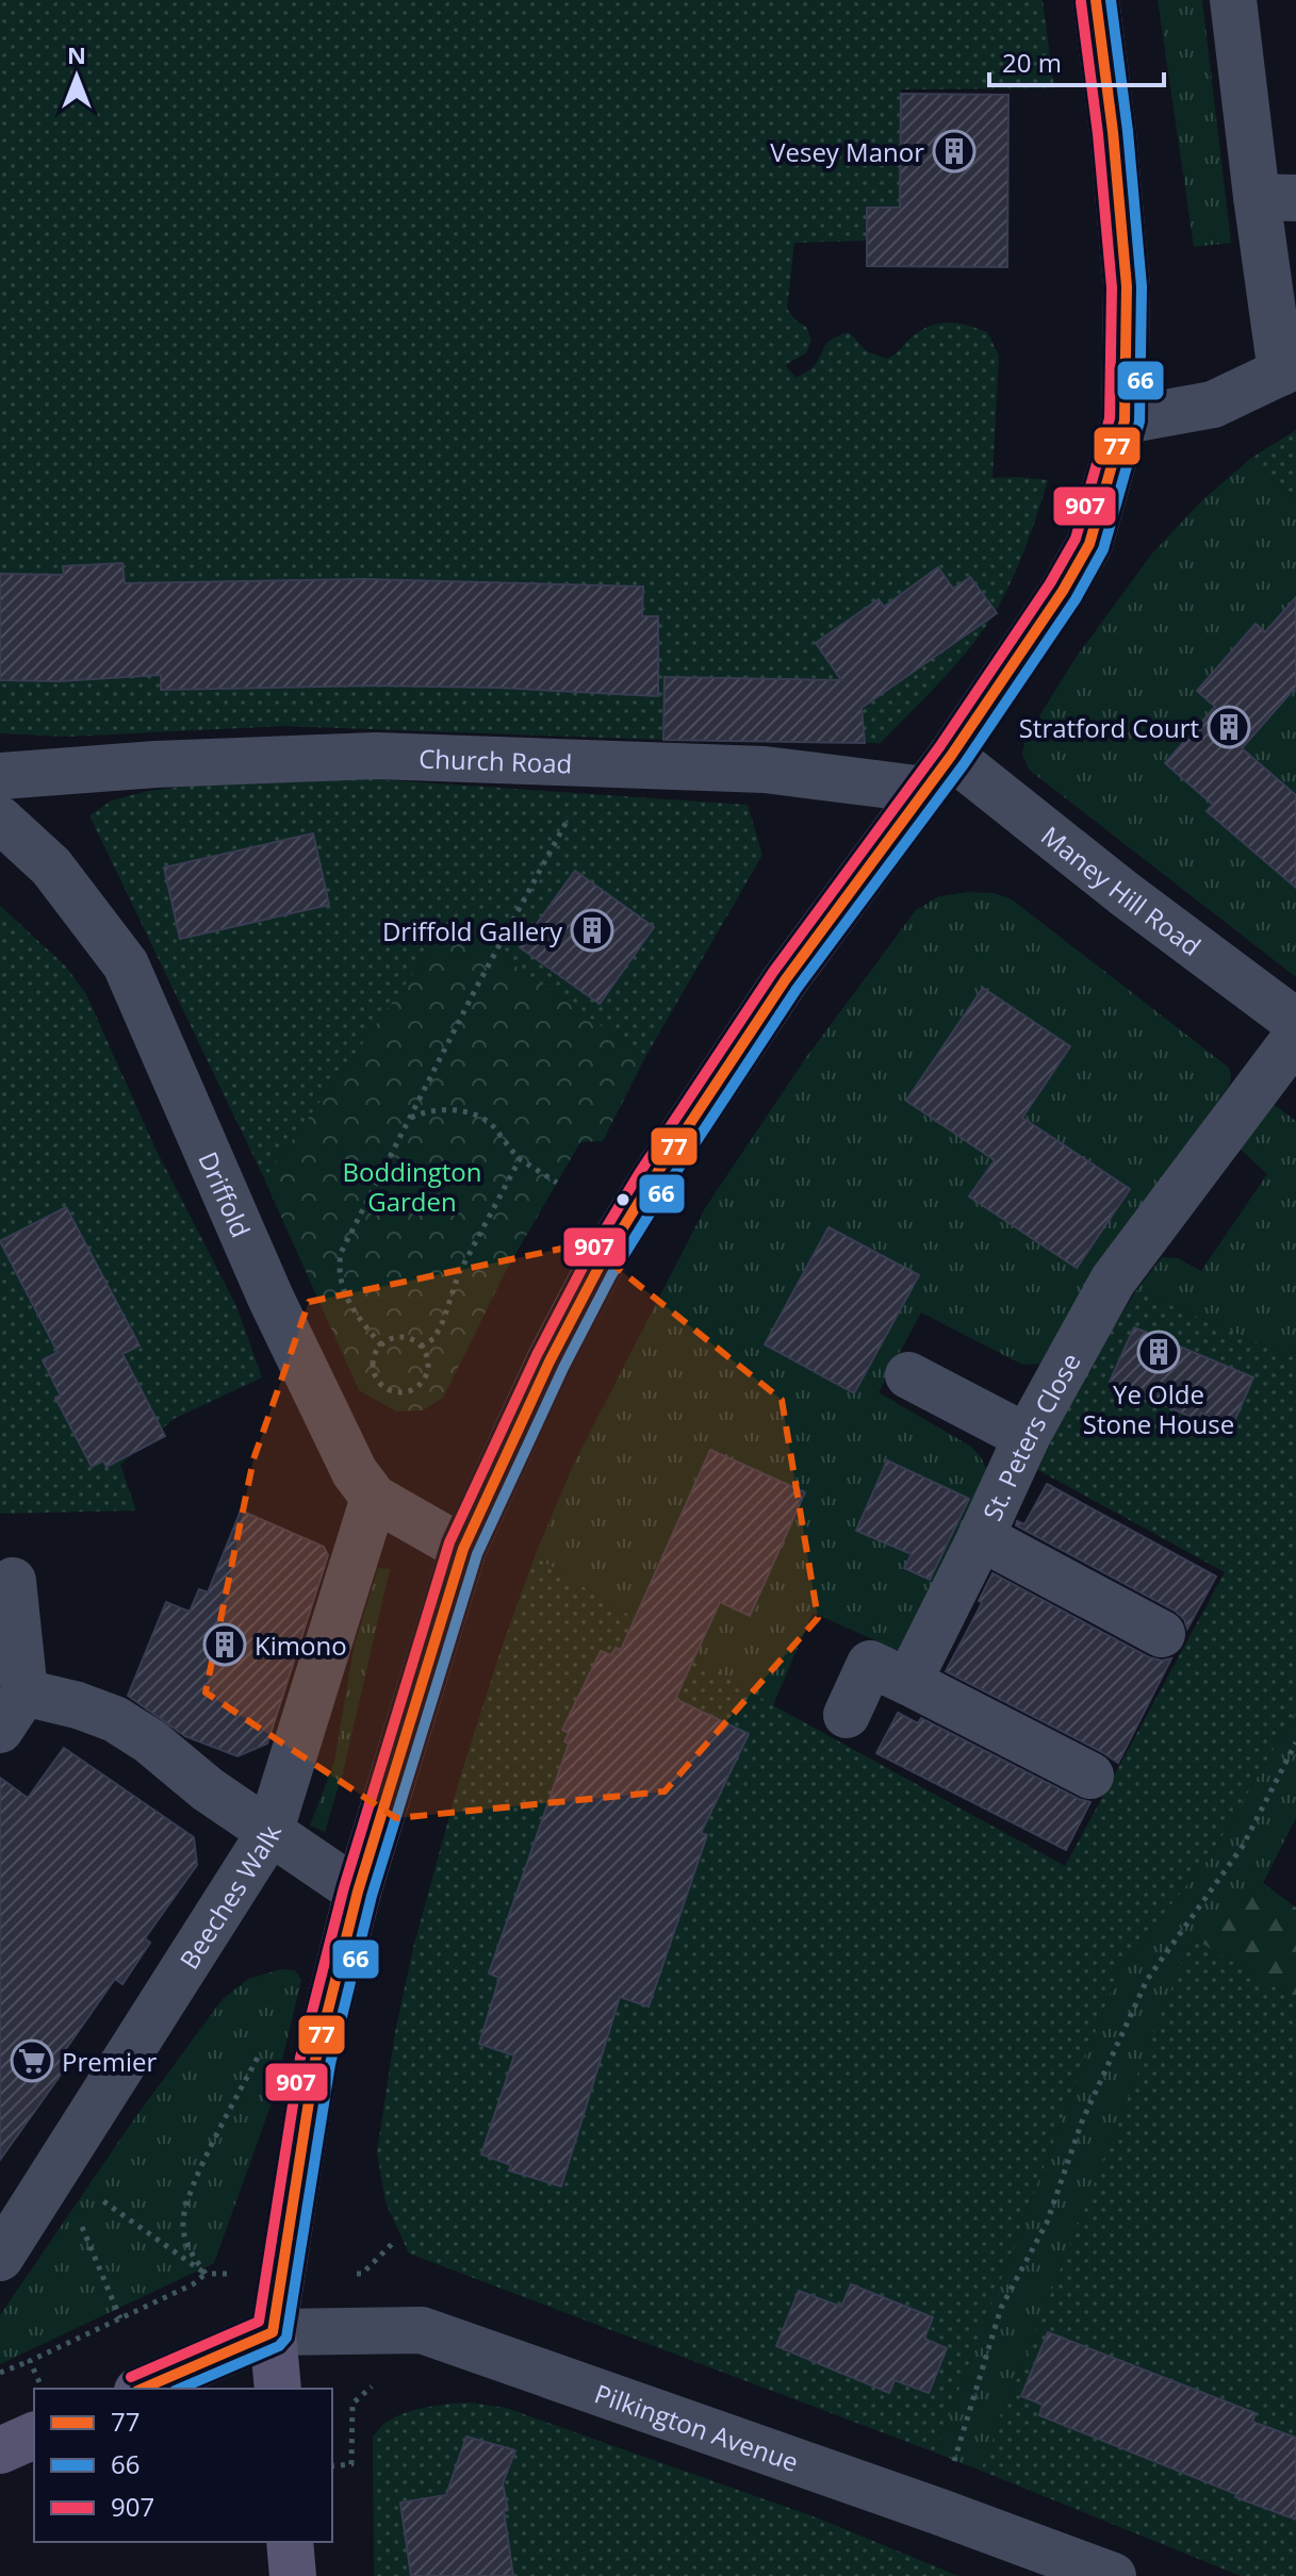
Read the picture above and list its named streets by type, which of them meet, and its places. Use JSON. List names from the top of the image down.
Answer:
{
  "streets": {
    "street": [
      "Church Road",
      "Maney Hill Road",
      "Driffold",
      "St. Peters Close",
      "Beeches Walk",
      "Pilkington Avenue"
    ]
  },
  "crossings": [
    ["Church Road", "Maney Hill Road"],
    ["Driffold", "Beeches Walk"]
  ],
  "parks": ["Boddington Garden"],
  "places": {
    "building": [
      "Vesey Manor",
      "Stratford Court",
      "Driffold Gallery",
      "Ye Olde Stone House",
      "Kimono"
    ],
    "supermarket": ["Premier"]
  },
  "lines": ["transit line 77", "transit line 66", "transit line 907"],
  "legend": ["77", "66", "907"],
  "scale_bar": "20 m",
  "north": "top"
}
